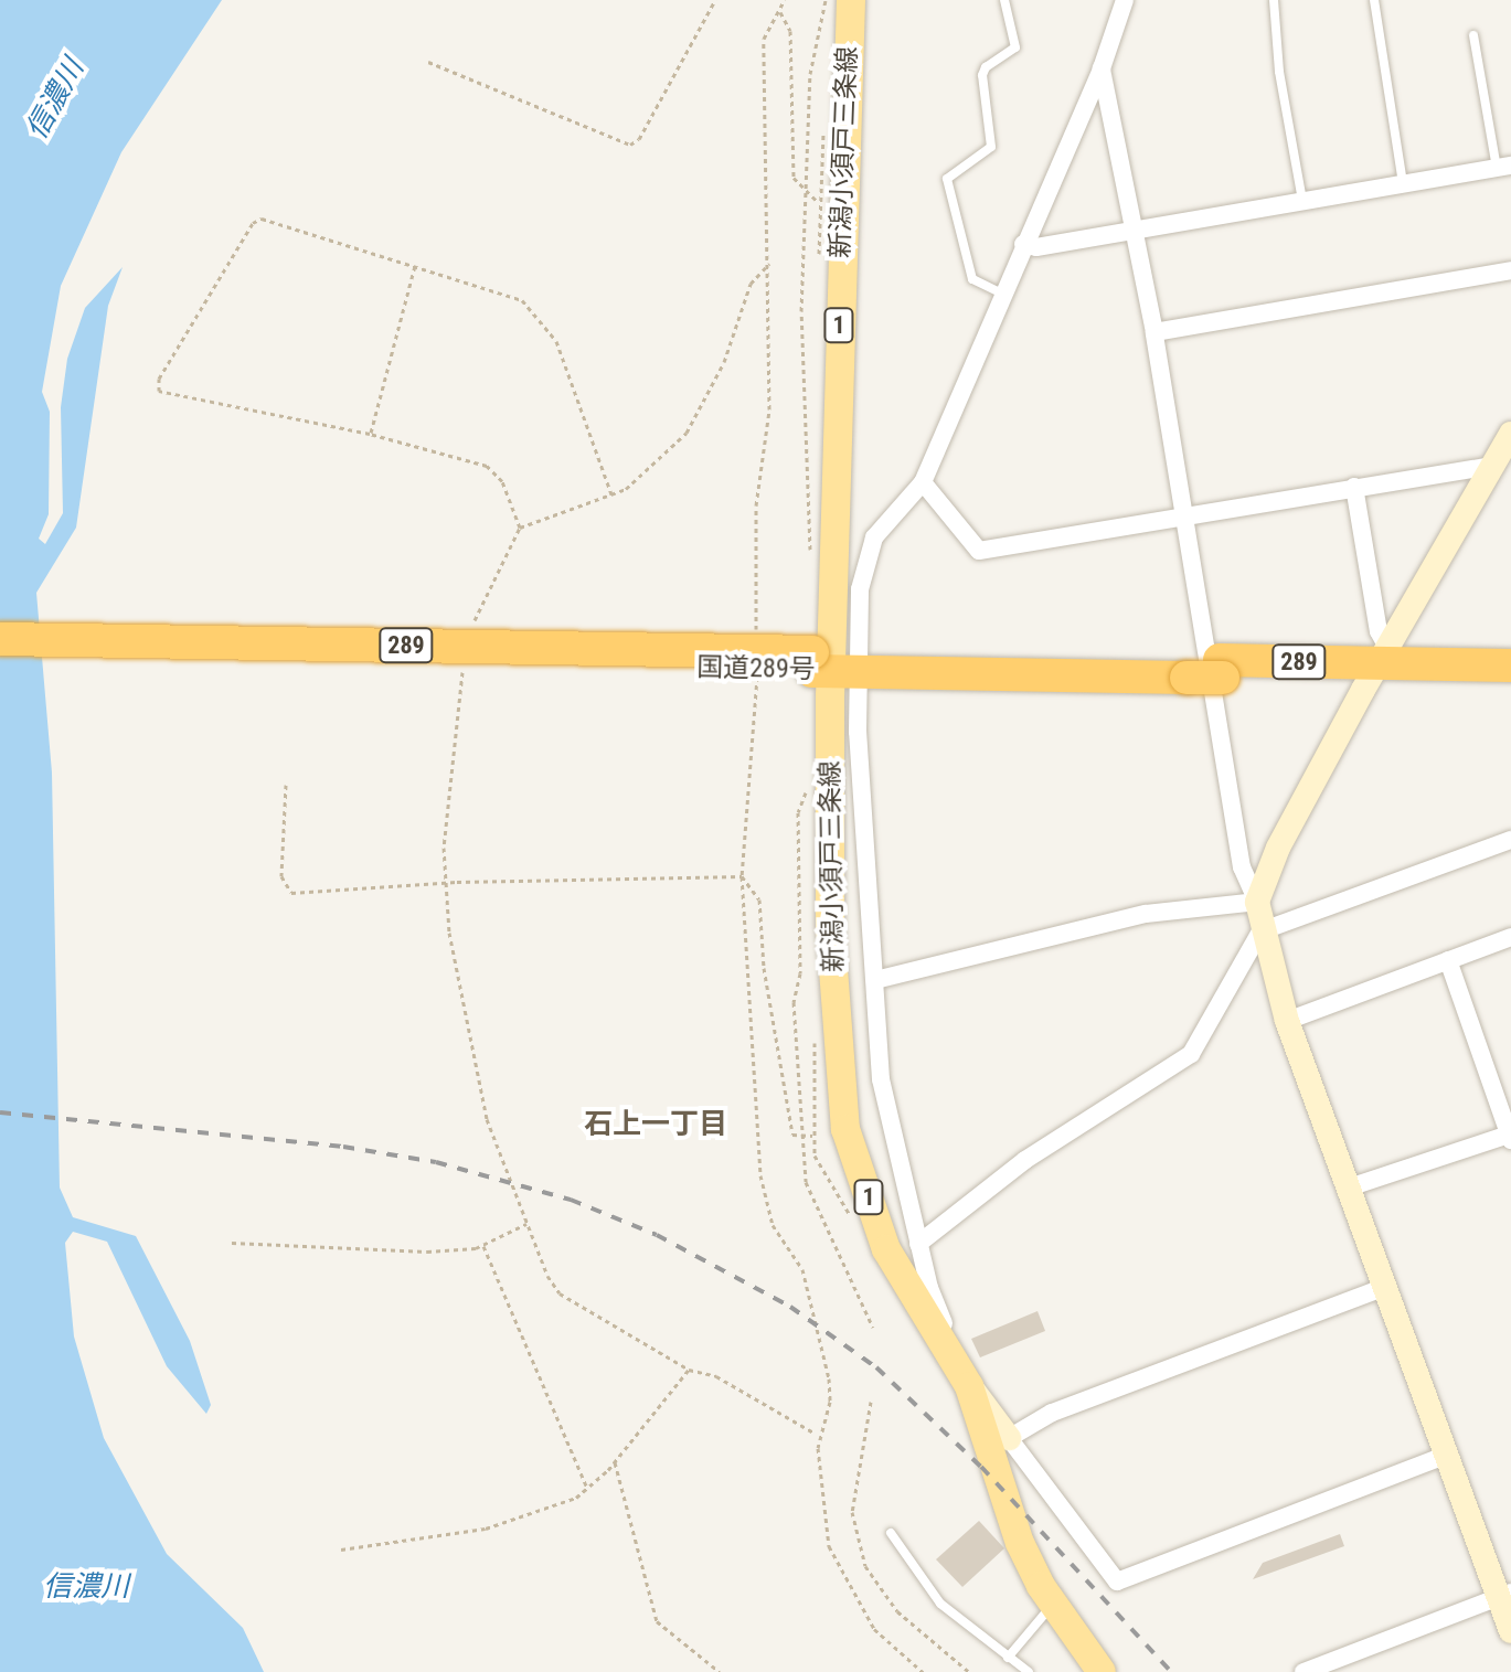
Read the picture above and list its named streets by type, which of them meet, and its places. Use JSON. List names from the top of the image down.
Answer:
{
  "streets": {
    "highway": ["289", "国道289号"],
    "main road": ["新潟小須戸三条線", "1"]
  },
  "crossings": [
    ["新潟小須戸三条線", "国道289号"]
  ],
  "districts": ["石上一丁目"],
  "water": ["信濃川"]
}
